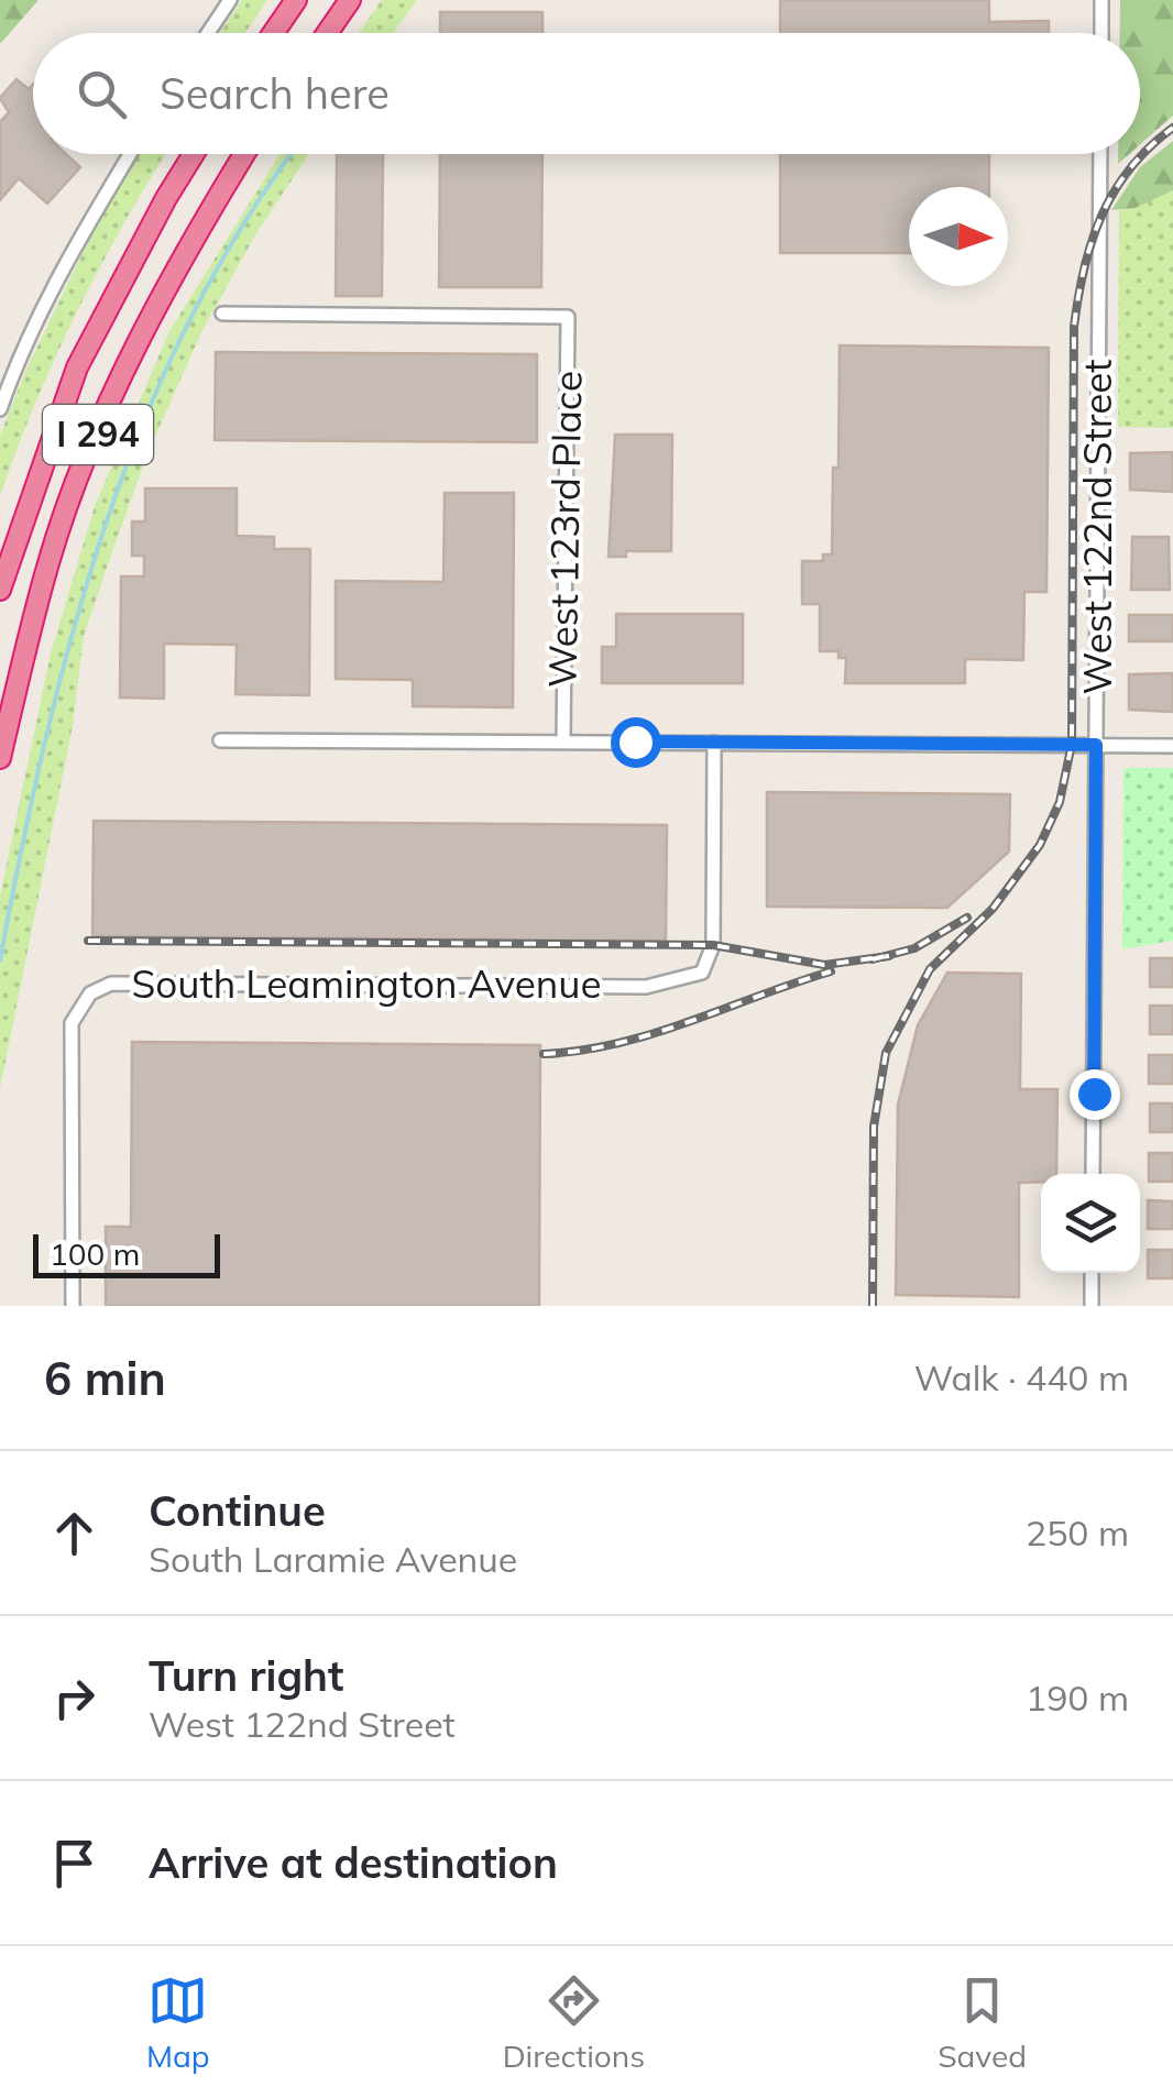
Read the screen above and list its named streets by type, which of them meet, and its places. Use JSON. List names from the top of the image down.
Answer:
{
  "streets": {
    "highway": ["I 294"],
    "street": ["West 122nd Street", "West 123rd Place", "South Leamington Avenue"]
  },
  "scale_bar": "100 m",
  "north": "right",
  "page": {
    "search": "Search here",
    "scale": "100 m",
    "heading": ["6 min", "Walk · 440 m"],
    "list": [
      ["Continue", "South Laramie Avenue", "250 m"],
      ["Turn right", "West 122nd Street", "190 m"],
      "Arrive at destination"
    ],
    "nav": ["Map", "Directions", "Saved"]
  }
}
